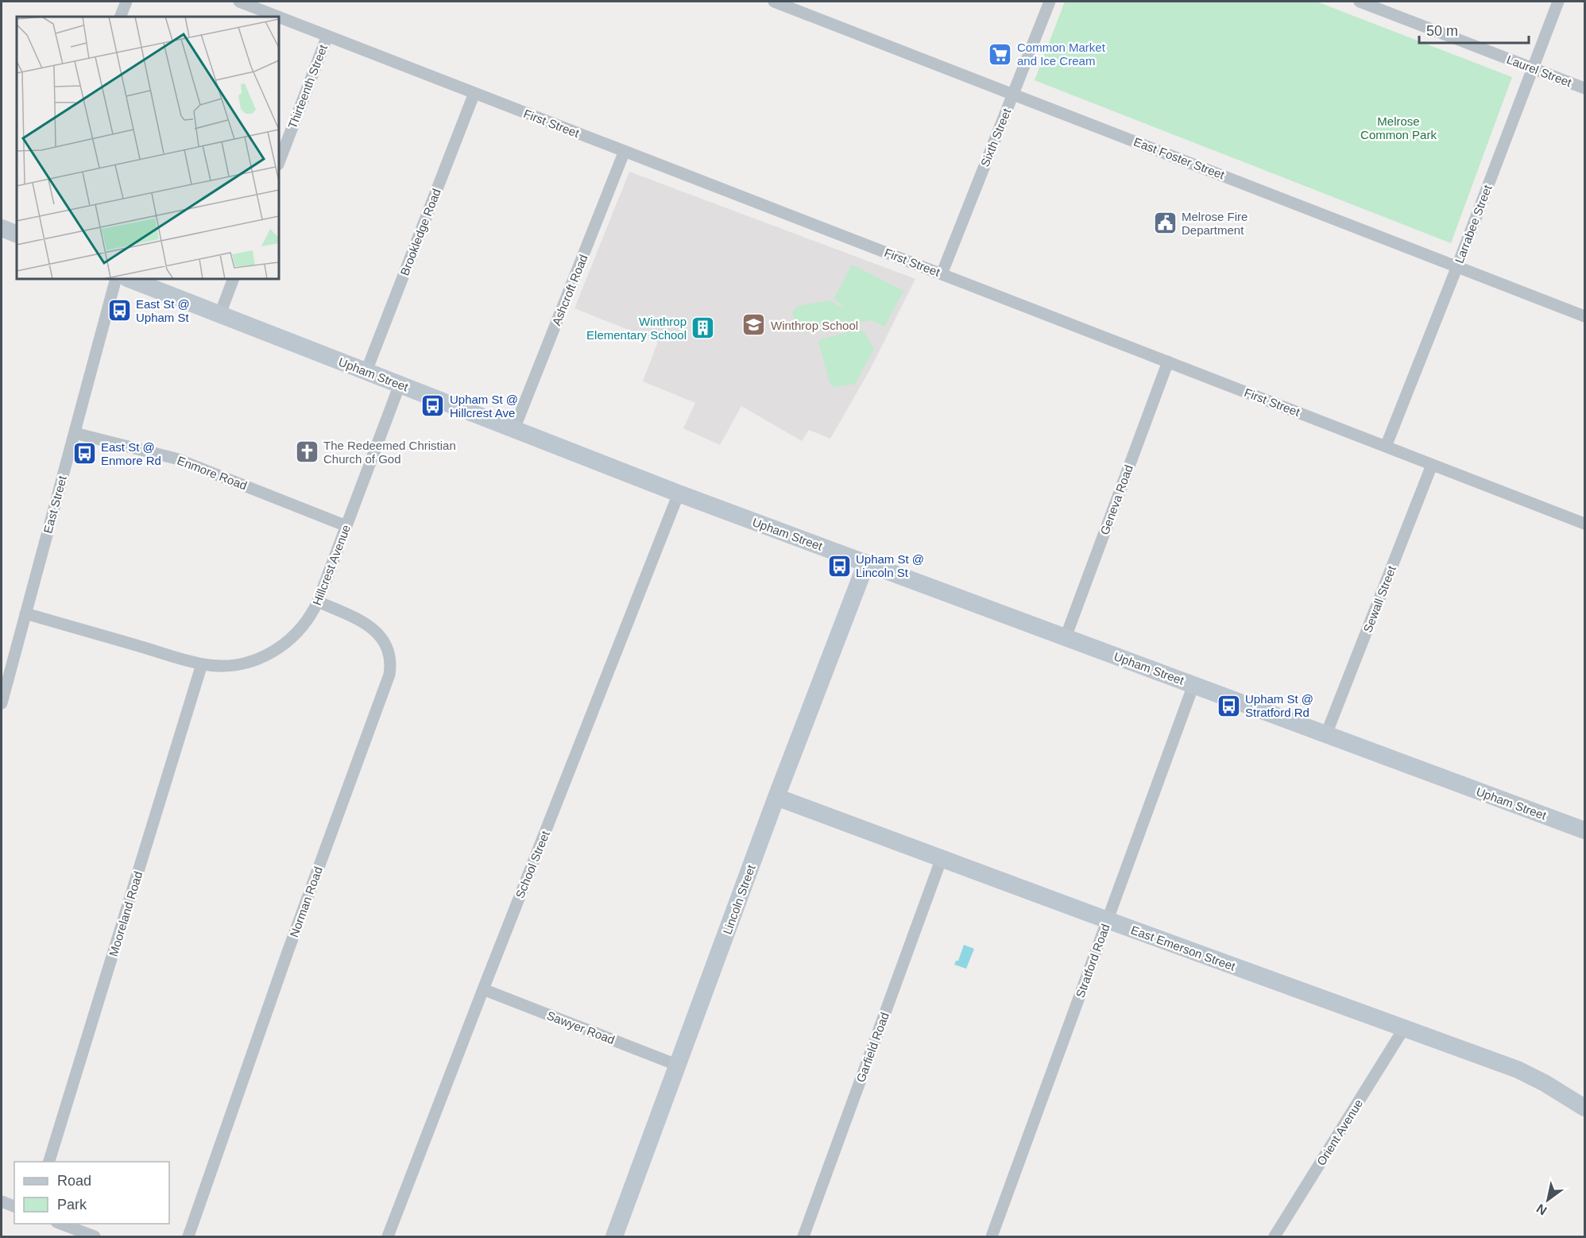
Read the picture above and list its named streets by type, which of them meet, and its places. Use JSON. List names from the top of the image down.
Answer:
{
  "streets": {
    "street": [
      "Laurel Street",
      "Thirteenth Street",
      "First Street",
      "Sixth Street",
      "East Foster Street",
      "Larrabee Street",
      "Brookledge Road",
      "Ashcroft Road",
      "Upham Street",
      "Enmore Road",
      "Geneva Road",
      "East Street",
      "Hillcrest Avenue",
      "Sewall Street",
      "School Street",
      "Lincoln Street",
      "Norman Road",
      "Mooreland Road",
      "East Emerson Street",
      "Stratford Road",
      "Sawyer Road",
      "Garfield Road",
      "Orient Avenue"
    ]
  },
  "crossings": [
    ["Laurel Street", "Larrabee Street"],
    ["Thirteenth Street", "First Street"],
    ["First Street", "Sixth Street"],
    ["First Street", "Larrabee Street"],
    ["First Street", "Brookledge Road"],
    ["First Street", "Ashcroft Road"],
    ["First Street", "Geneva Road"],
    ["First Street", "Sewall Street"],
    ["Sixth Street", "East Foster Street"],
    ["East Foster Street", "Larrabee Street"],
    ["Brookledge Road", "Upham Street"],
    ["Ashcroft Road", "Upham Street"],
    ["Upham Street", "Geneva Road"],
    ["Upham Street", "Hillcrest Avenue"],
    ["Upham Street", "Sewall Street"],
    ["Upham Street", "School Street"],
    ["Upham Street", "Lincoln Street"],
    ["Upham Street", "Stratford Road"],
    ["Enmore Road", "East Street"],
    ["Enmore Road", "Hillcrest Avenue"],
    ["East Street", "Hillcrest Avenue"],
    ["Hillcrest Avenue", "Norman Road"],
    ["Hillcrest Avenue", "Mooreland Road"],
    ["School Street", "Sawyer Road"],
    ["Lincoln Street", "East Emerson Street"],
    ["Lincoln Street", "Sawyer Road"],
    ["East Emerson Street", "Stratford Road"],
    ["East Emerson Street", "Garfield Road"],
    ["East Emerson Street", "Orient Avenue"]
  ],
  "parks": ["Melrose Common Park"],
  "places": {
    "supermarket": ["Common Market and Ice Cream"],
    "public building": ["Melrose Fire Department"],
    "bus stop": [
      "East St @ Upham St",
      "Upham St @ Hillcrest Ave",
      "East St @ Enmore Rd",
      "Upham St @ Lincoln St",
      "Upham St @ Stratford Rd"
    ],
    "school or university": ["Winthrop School"],
    "building": ["Winthrop Elementary School"],
    "church": ["The Redeemed Christian Church of God"]
  },
  "legend": ["Road", "Park"],
  "scale_bar": "50 m",
  "north": "bottom left"
}
